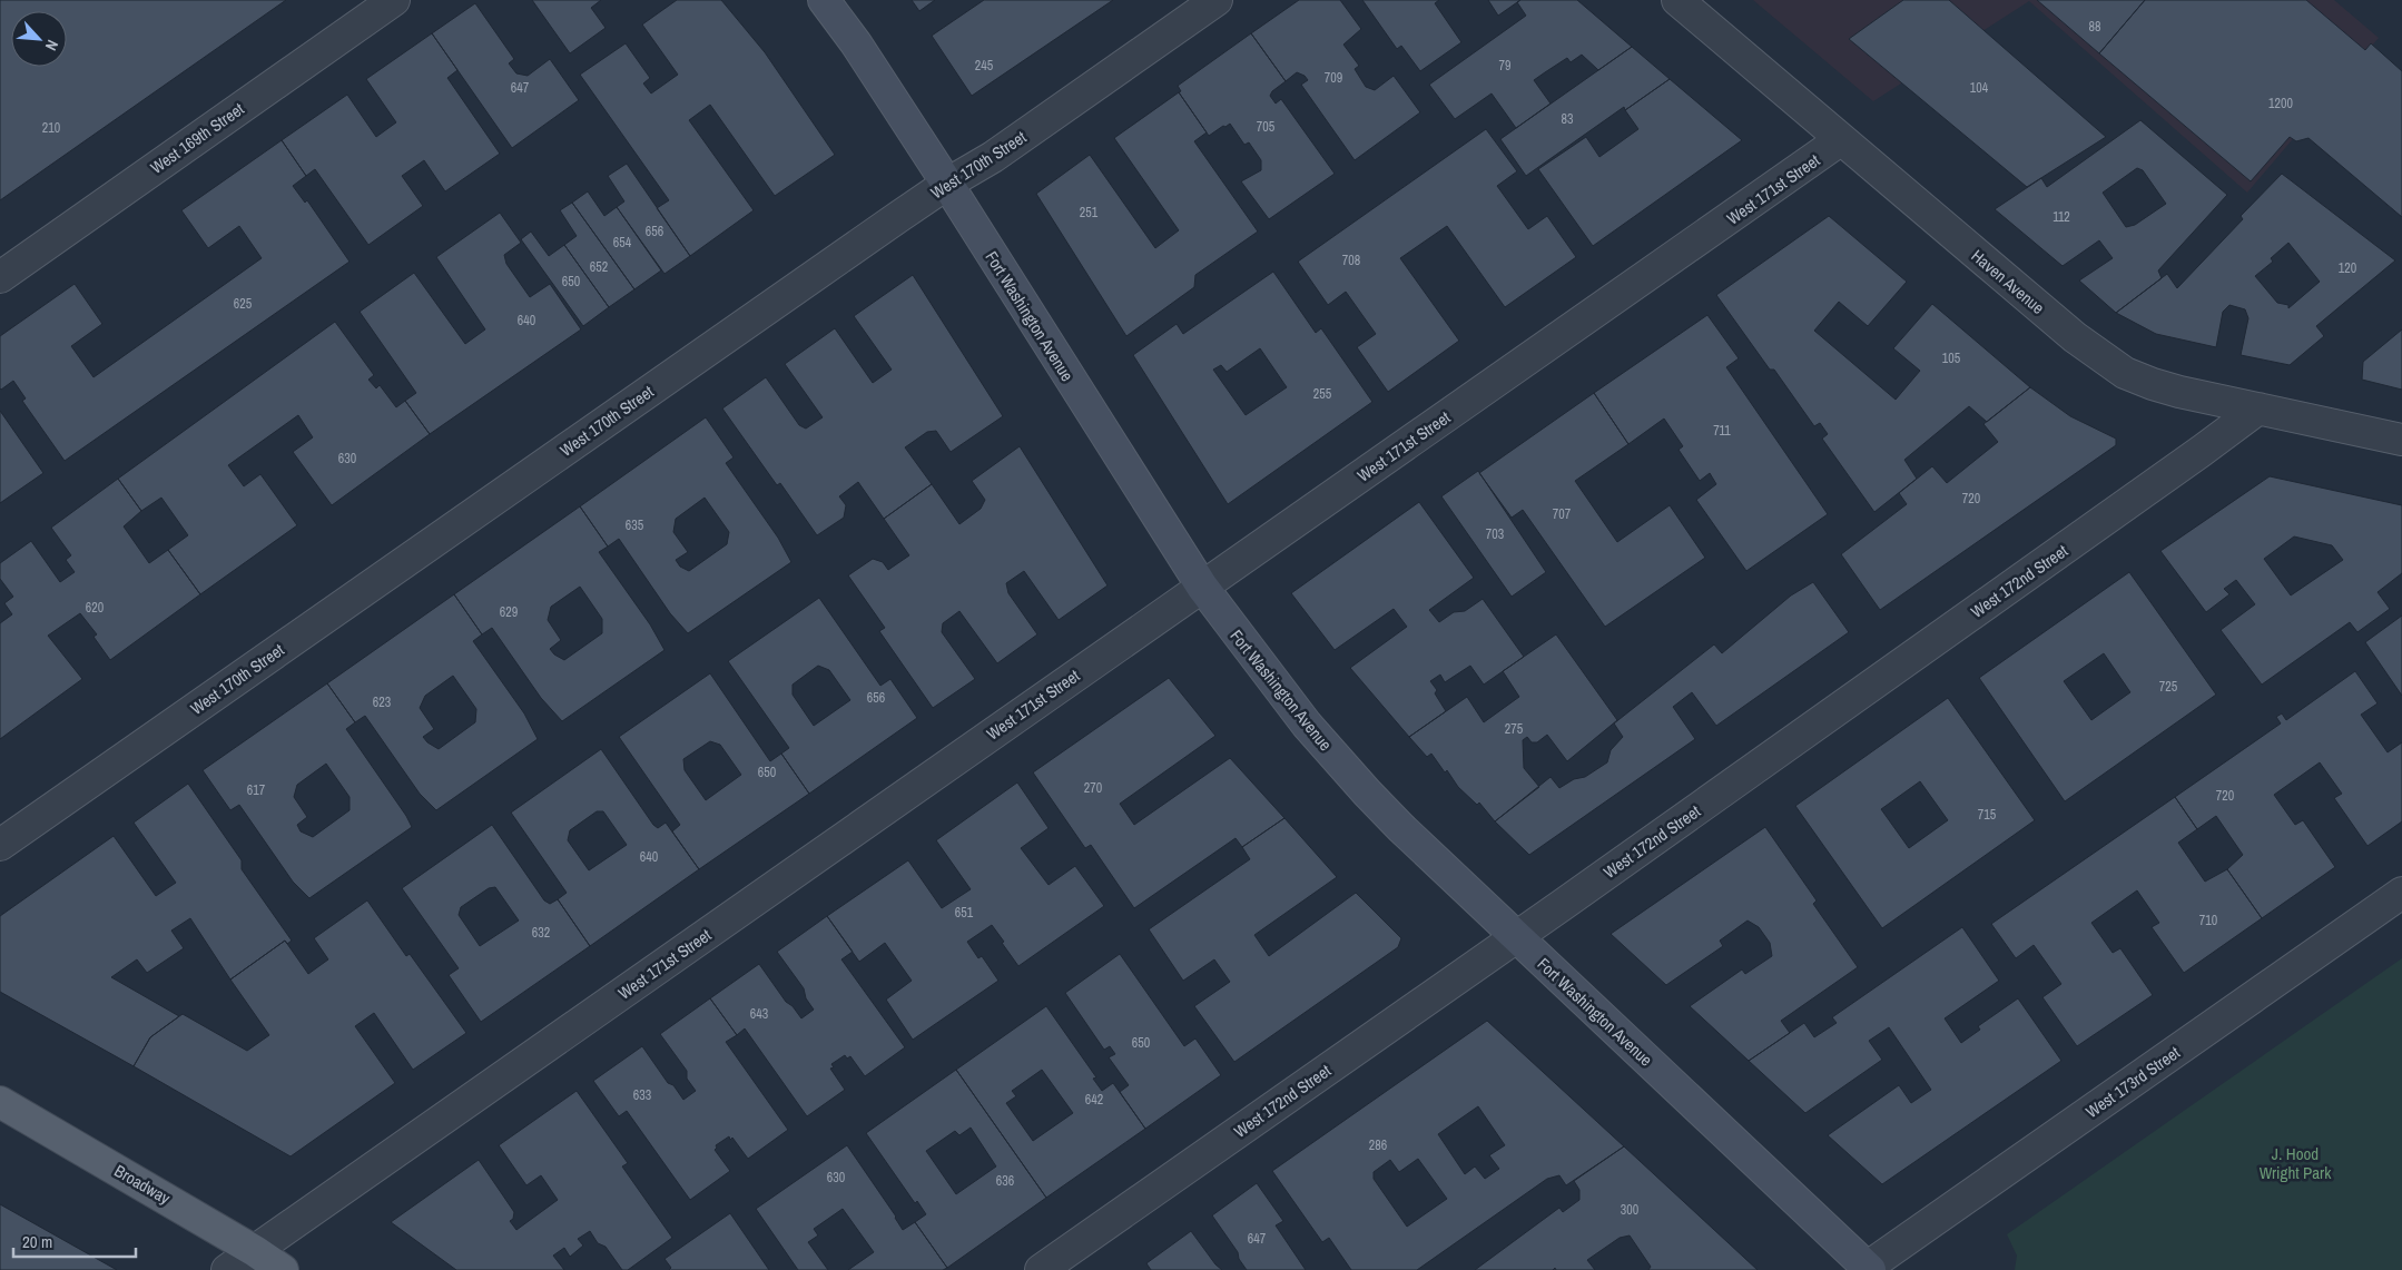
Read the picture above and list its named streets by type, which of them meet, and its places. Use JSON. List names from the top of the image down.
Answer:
{
  "streets": {
    "main road": ["Fort Washington Avenue", "Broadway"],
    "street": [
      "West 169th Street",
      "West 170th Street",
      "West 171st Street",
      "Haven Avenue",
      "West 172nd Street",
      "West 173rd Street"
    ]
  },
  "crossings": [
    ["West 170th Street", "Fort Washington Avenue"],
    ["West 171st Street", "Haven Avenue"],
    ["West 171st Street", "Fort Washington Avenue"],
    ["West 171st Street", "Broadway"],
    ["Haven Avenue", "West 172nd Street"],
    ["Fort Washington Avenue", "West 172nd Street"],
    ["Fort Washington Avenue", "West 173rd Street"]
  ],
  "parks": ["J. Hood Wright Park"],
  "house_numbers": [
    "88",
    "245",
    "79",
    "709",
    "647",
    "104",
    "1200",
    "83",
    "705",
    "210",
    "251",
    "112",
    "656",
    "654",
    "708",
    "652",
    "120",
    "650",
    "625",
    "640",
    "105",
    "255",
    "711",
    "630",
    "720",
    "707",
    "635",
    "703",
    "620",
    "629",
    "725",
    "656",
    "623",
    "275",
    "650",
    "270",
    "617",
    "720",
    "715",
    "640",
    "651",
    "710",
    "632",
    "643",
    "650",
    "633",
    "642",
    "286",
    "630",
    "636",
    "300",
    "647"
  ],
  "scale_bar": "20 m",
  "north": "bottom right"
}
